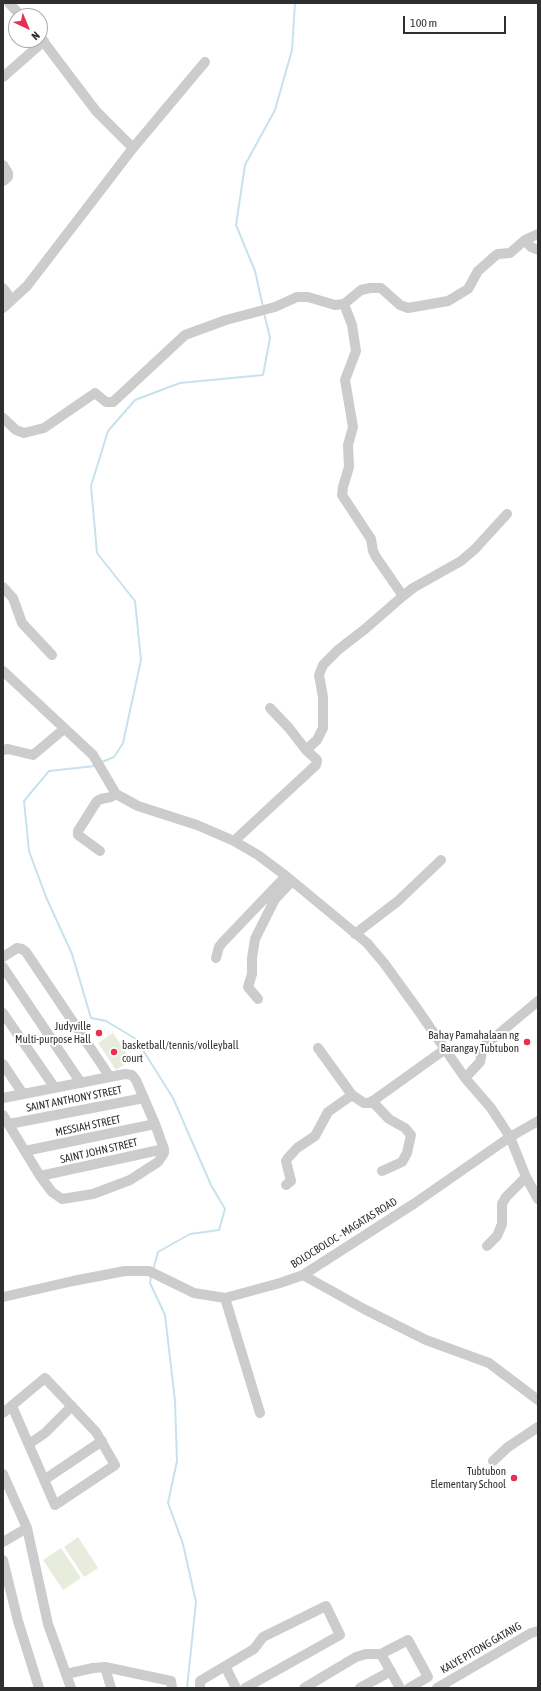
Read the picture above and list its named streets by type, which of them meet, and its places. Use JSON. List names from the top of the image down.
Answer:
{
  "streets": {
    "street": [
      "SAINT ANTHONY STREET",
      "MESSIAH STREET",
      "SAINT JOHN STREET",
      "BOLOCBOLOC - MAGATAS ROAD",
      "KALYE PITONG GATANG"
    ]
  },
  "places": [
    "Judyville Multi-purpose Hall",
    "Bahay Pamahalaan ng Barangay Tubtubon",
    "basketball/tennis/volleyball court",
    "Tubtubon Elementary School"
  ],
  "scale_bar": "100 m",
  "north": "bottom right"
}
